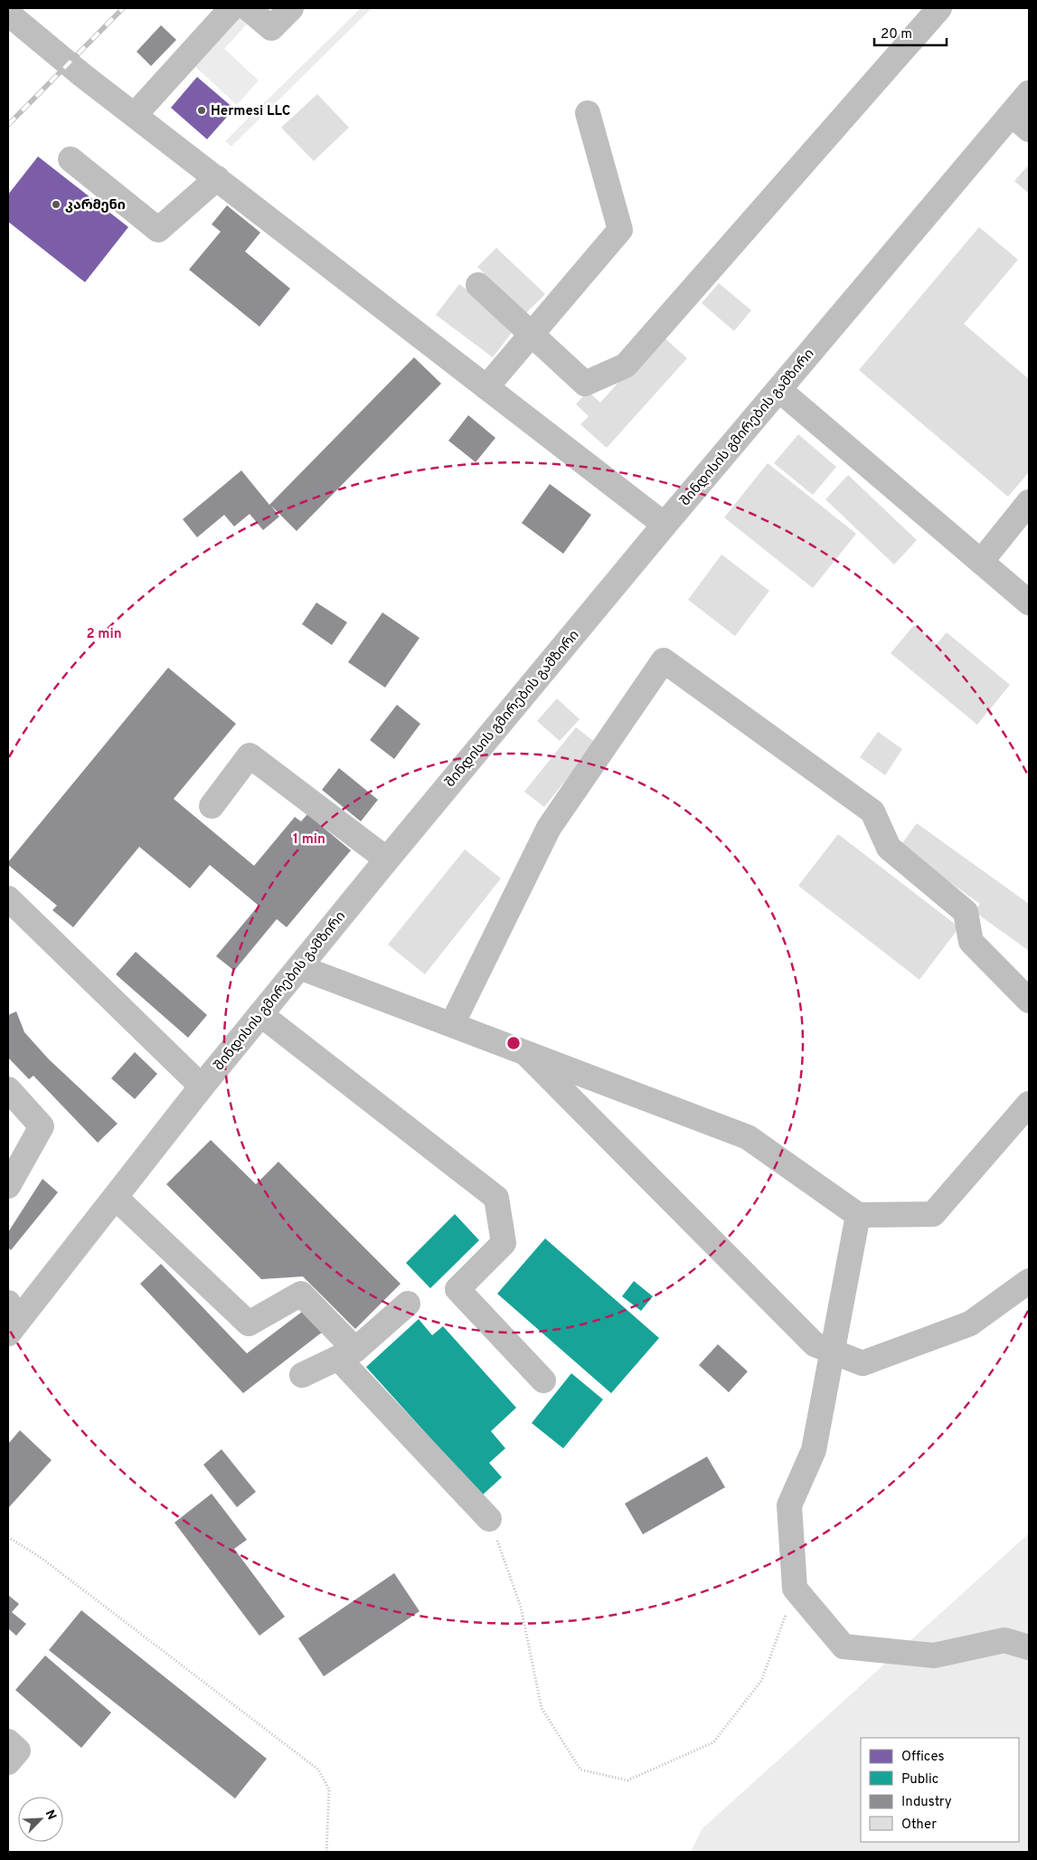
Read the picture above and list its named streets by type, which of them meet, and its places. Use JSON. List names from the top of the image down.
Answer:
{
  "streets": {
    "main road": ["შინდისის გმირების გამზირი"]
  },
  "places": ["Hermesi LLC", "კარმენი"],
  "legend": [
    "Offices",
    "Public",
    "Industry",
    "Other"
  ],
  "scale_bar": "20 m",
  "north": "top right",
  "rings": ["2 min", "1 min"]
}
